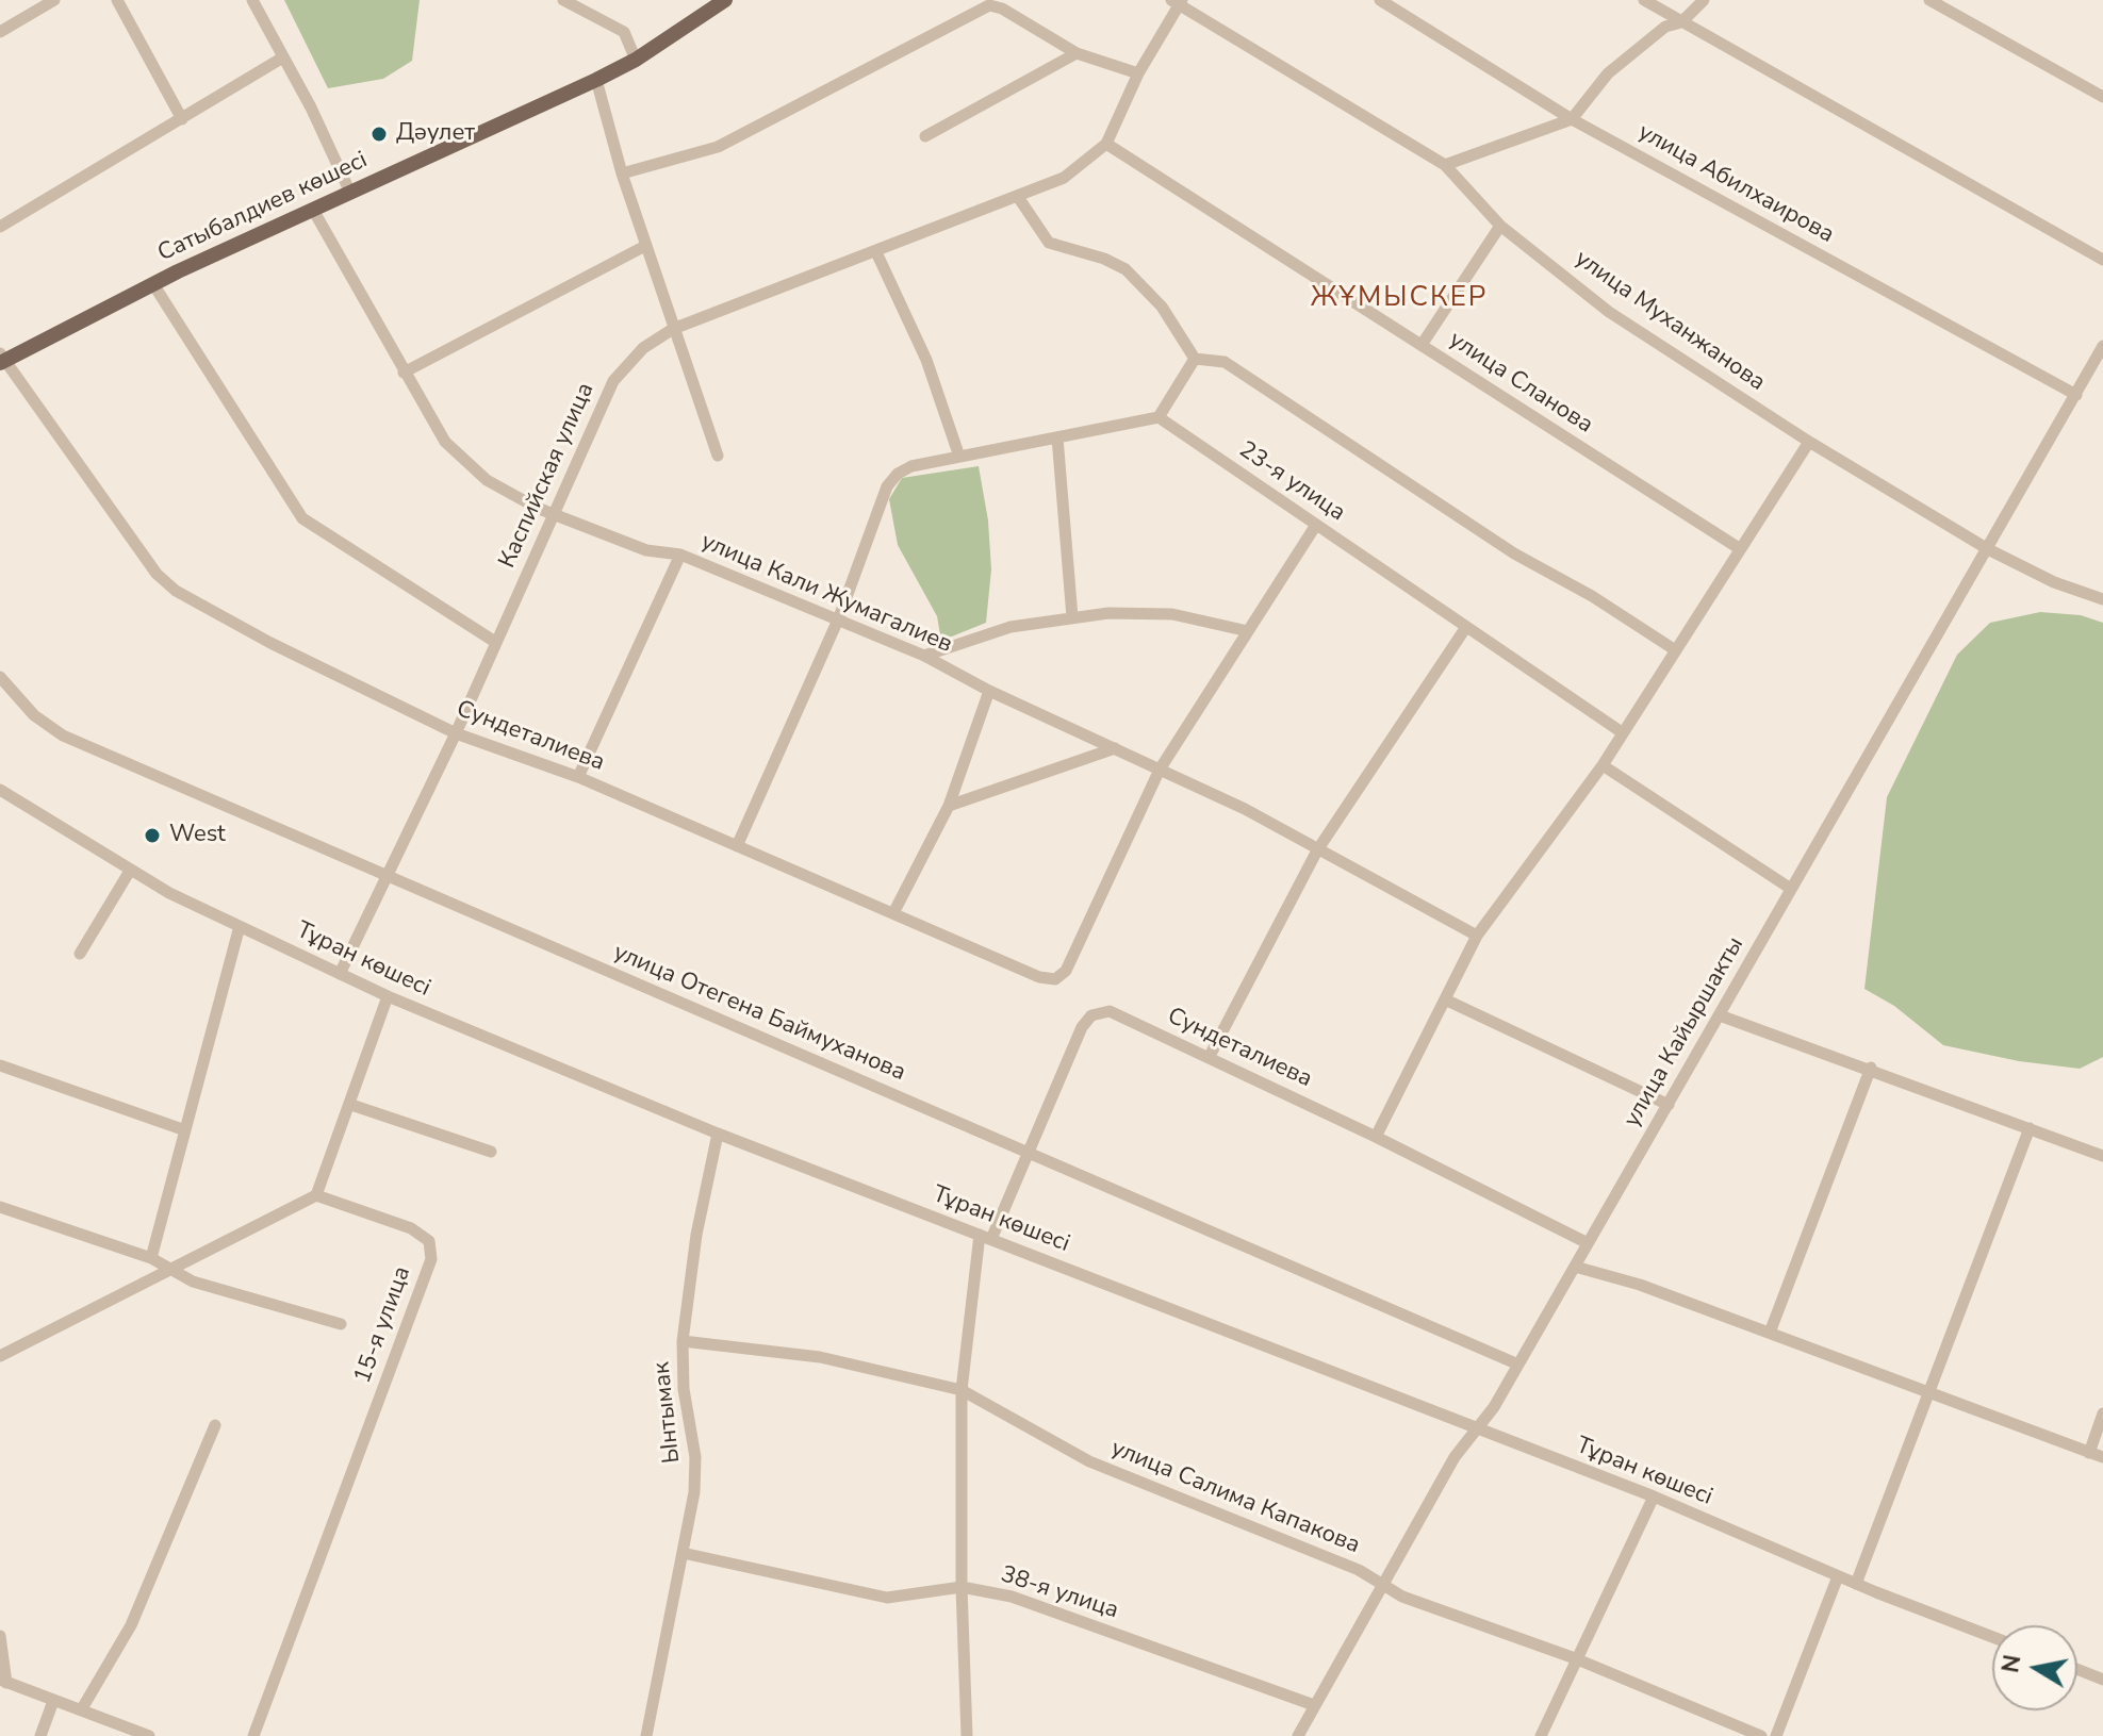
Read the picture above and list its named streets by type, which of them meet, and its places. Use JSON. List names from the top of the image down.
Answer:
{
  "streets": {
    "main road": ["Сатыбалдиев көшесі"],
    "street": [
      "улица Абилхаирова",
      "улица Муханжанова",
      "улица Сланова",
      "Каспийская улица",
      "23-я улица",
      "улица Кали Жумагалиев",
      "Сундеталиева",
      "Тұран көшесі",
      "улица Отегена Баймуханова",
      "улица Кайыршакты",
      "15-я улица",
      "Ынтымак",
      "улица Салима Капакова",
      "38-я улица"
    ]
  },
  "crossings": [
    ["улица Абилхаирова", "улица Кайыршакты"],
    ["Сатыбалдиев көшесі", "улица Кали Жумагалиев"],
    ["Сатыбалдиев көшесі", "Сундеталиева"],
    ["улица Муханжанова", "Каспийская улица"],
    ["улица Муханжанова", "улица Кайыршакты"],
    ["улица Сланова", "Каспийская улица"],
    ["Каспийская улица", "улица Кали Жумагалиев"],
    ["Каспийская улица", "Сундеталиева"],
    ["Каспийская улица", "Тұран көшесі"],
    ["Каспийская улица", "улица Отегена Баймуханова"],
    ["улица Кали Жумагалиев", "Сундеталиева"],
    ["Сундеталиева", "Тұран көшесі"],
    ["Сундеталиева", "улица Отегена Баймуханова"],
    ["Сундеталиева", "улица Кайыршакты"],
    ["Сундеталиева", "улица Салима Капакова"],
    ["Сундеталиева", "38-я улица"],
    ["Тұран көшесі", "улица Кайыршакты"],
    ["Тұран көшесі", "Ынтымак"],
    ["улица Отегена Баймуханова", "улица Кайыршакты"],
    ["улица Кайыршакты", "улица Салима Капакова"],
    ["улица Кайыршакты", "38-я улица"],
    ["Ынтымак", "улица Салима Капакова"],
    ["Ынтымак", "38-я улица"]
  ],
  "districts": ["ЖҰМЫСКЕР"],
  "places": ["Дәулет", "West"],
  "north": "left"
}
